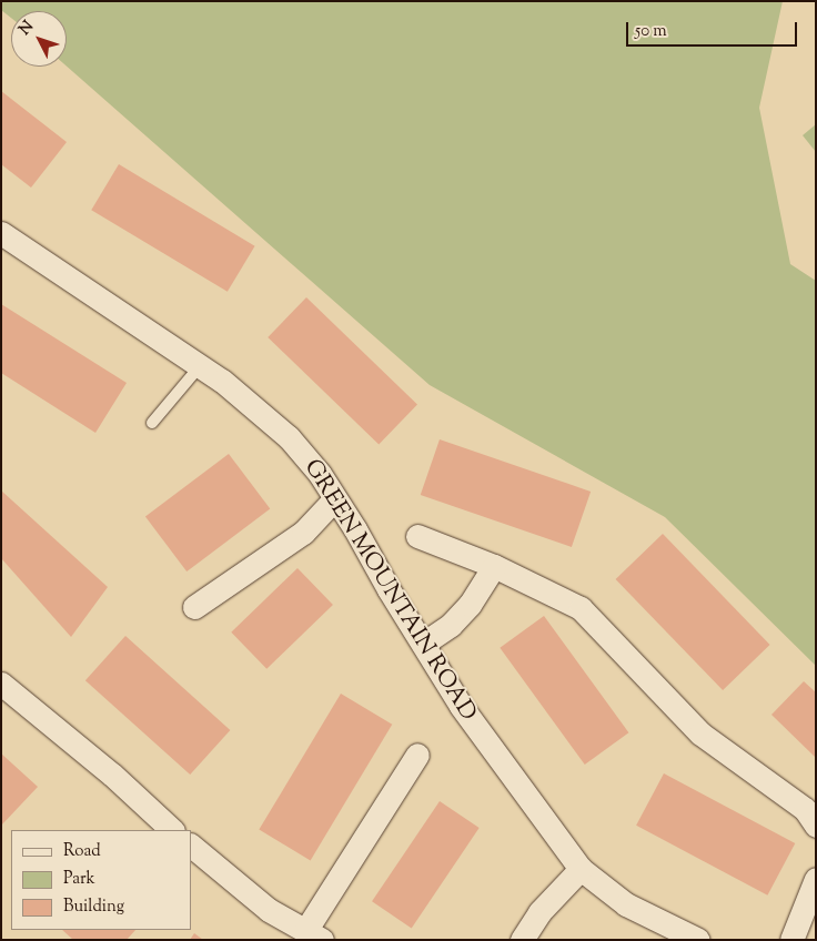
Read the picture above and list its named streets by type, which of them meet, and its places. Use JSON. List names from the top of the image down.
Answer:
{
  "streets": {
    "street": ["GREEN MOUNTAIN ROAD"]
  },
  "legend": ["Road", "Park", "Building"],
  "scale_bar": "50 m",
  "north": "top left"
}
